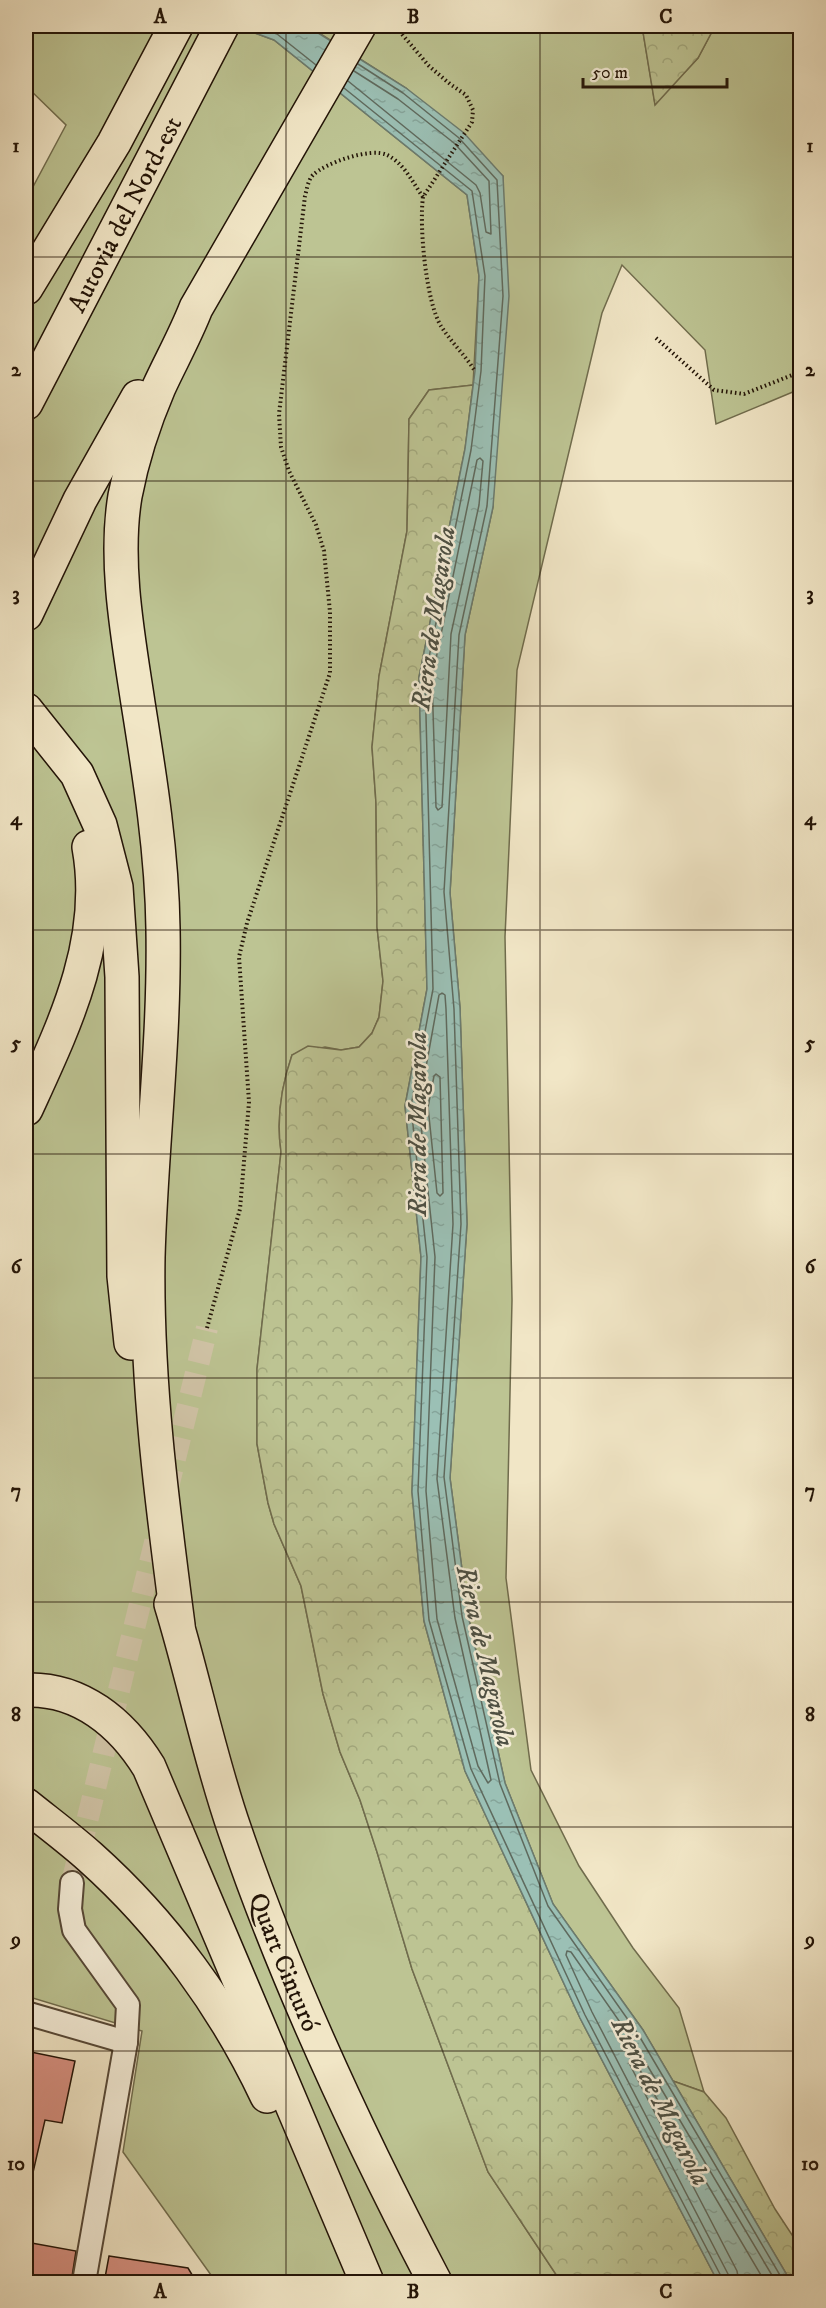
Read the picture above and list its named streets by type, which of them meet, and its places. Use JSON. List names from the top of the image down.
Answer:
{
  "streets": {
    "highway": ["Autovia del Nord-est", "Quart Cinturó"]
  },
  "water": ["Riera de Magarola"],
  "scale_bar": "50 m",
  "grid": {
    "columns": ["A", "B", "C"],
    "rows": [
      "1",
      "2",
      "3",
      "4",
      "5",
      "6",
      "7",
      "8",
      "9",
      "10"
    ]
  }
}
